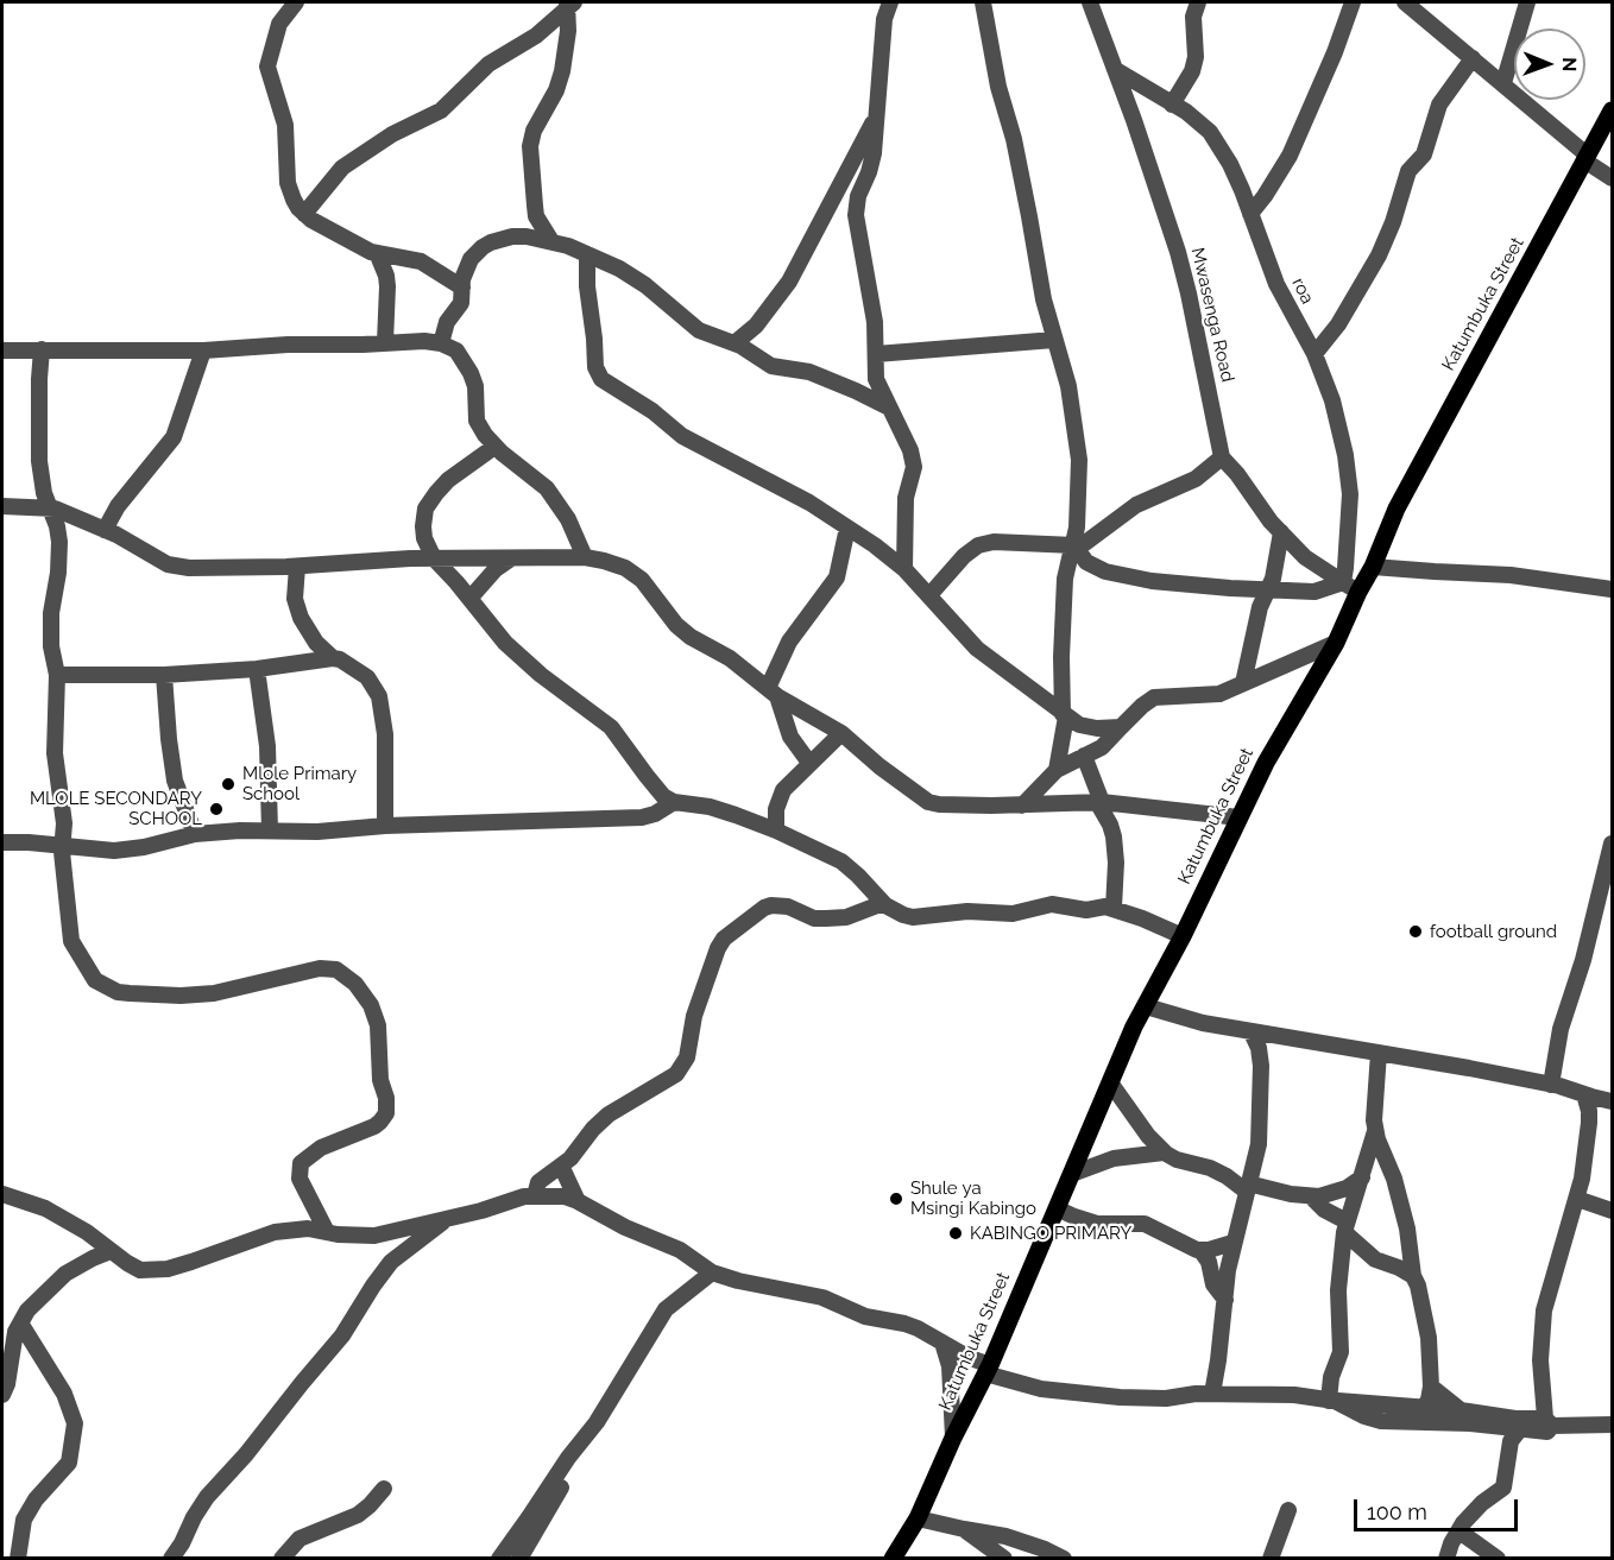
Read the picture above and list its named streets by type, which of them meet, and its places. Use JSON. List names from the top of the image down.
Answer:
{
  "streets": {
    "main road": ["Katumbuka Street"],
    "street": ["roa", "Mwasenga Road"]
  },
  "crossings": [
    ["roa", "Katumbuka Street"],
    ["roa", "Mwasenga Road"],
    ["Katumbuka Street", "Mwasenga Road"]
  ],
  "places": [
    "Mlole Primary School",
    "MLOLE SECONDARY SCHOOL",
    "football ground",
    "Shule ya Msingi Kabingo",
    "KABINGO PRIMARY"
  ],
  "scale_bar": "100 m",
  "north": "right"
}
